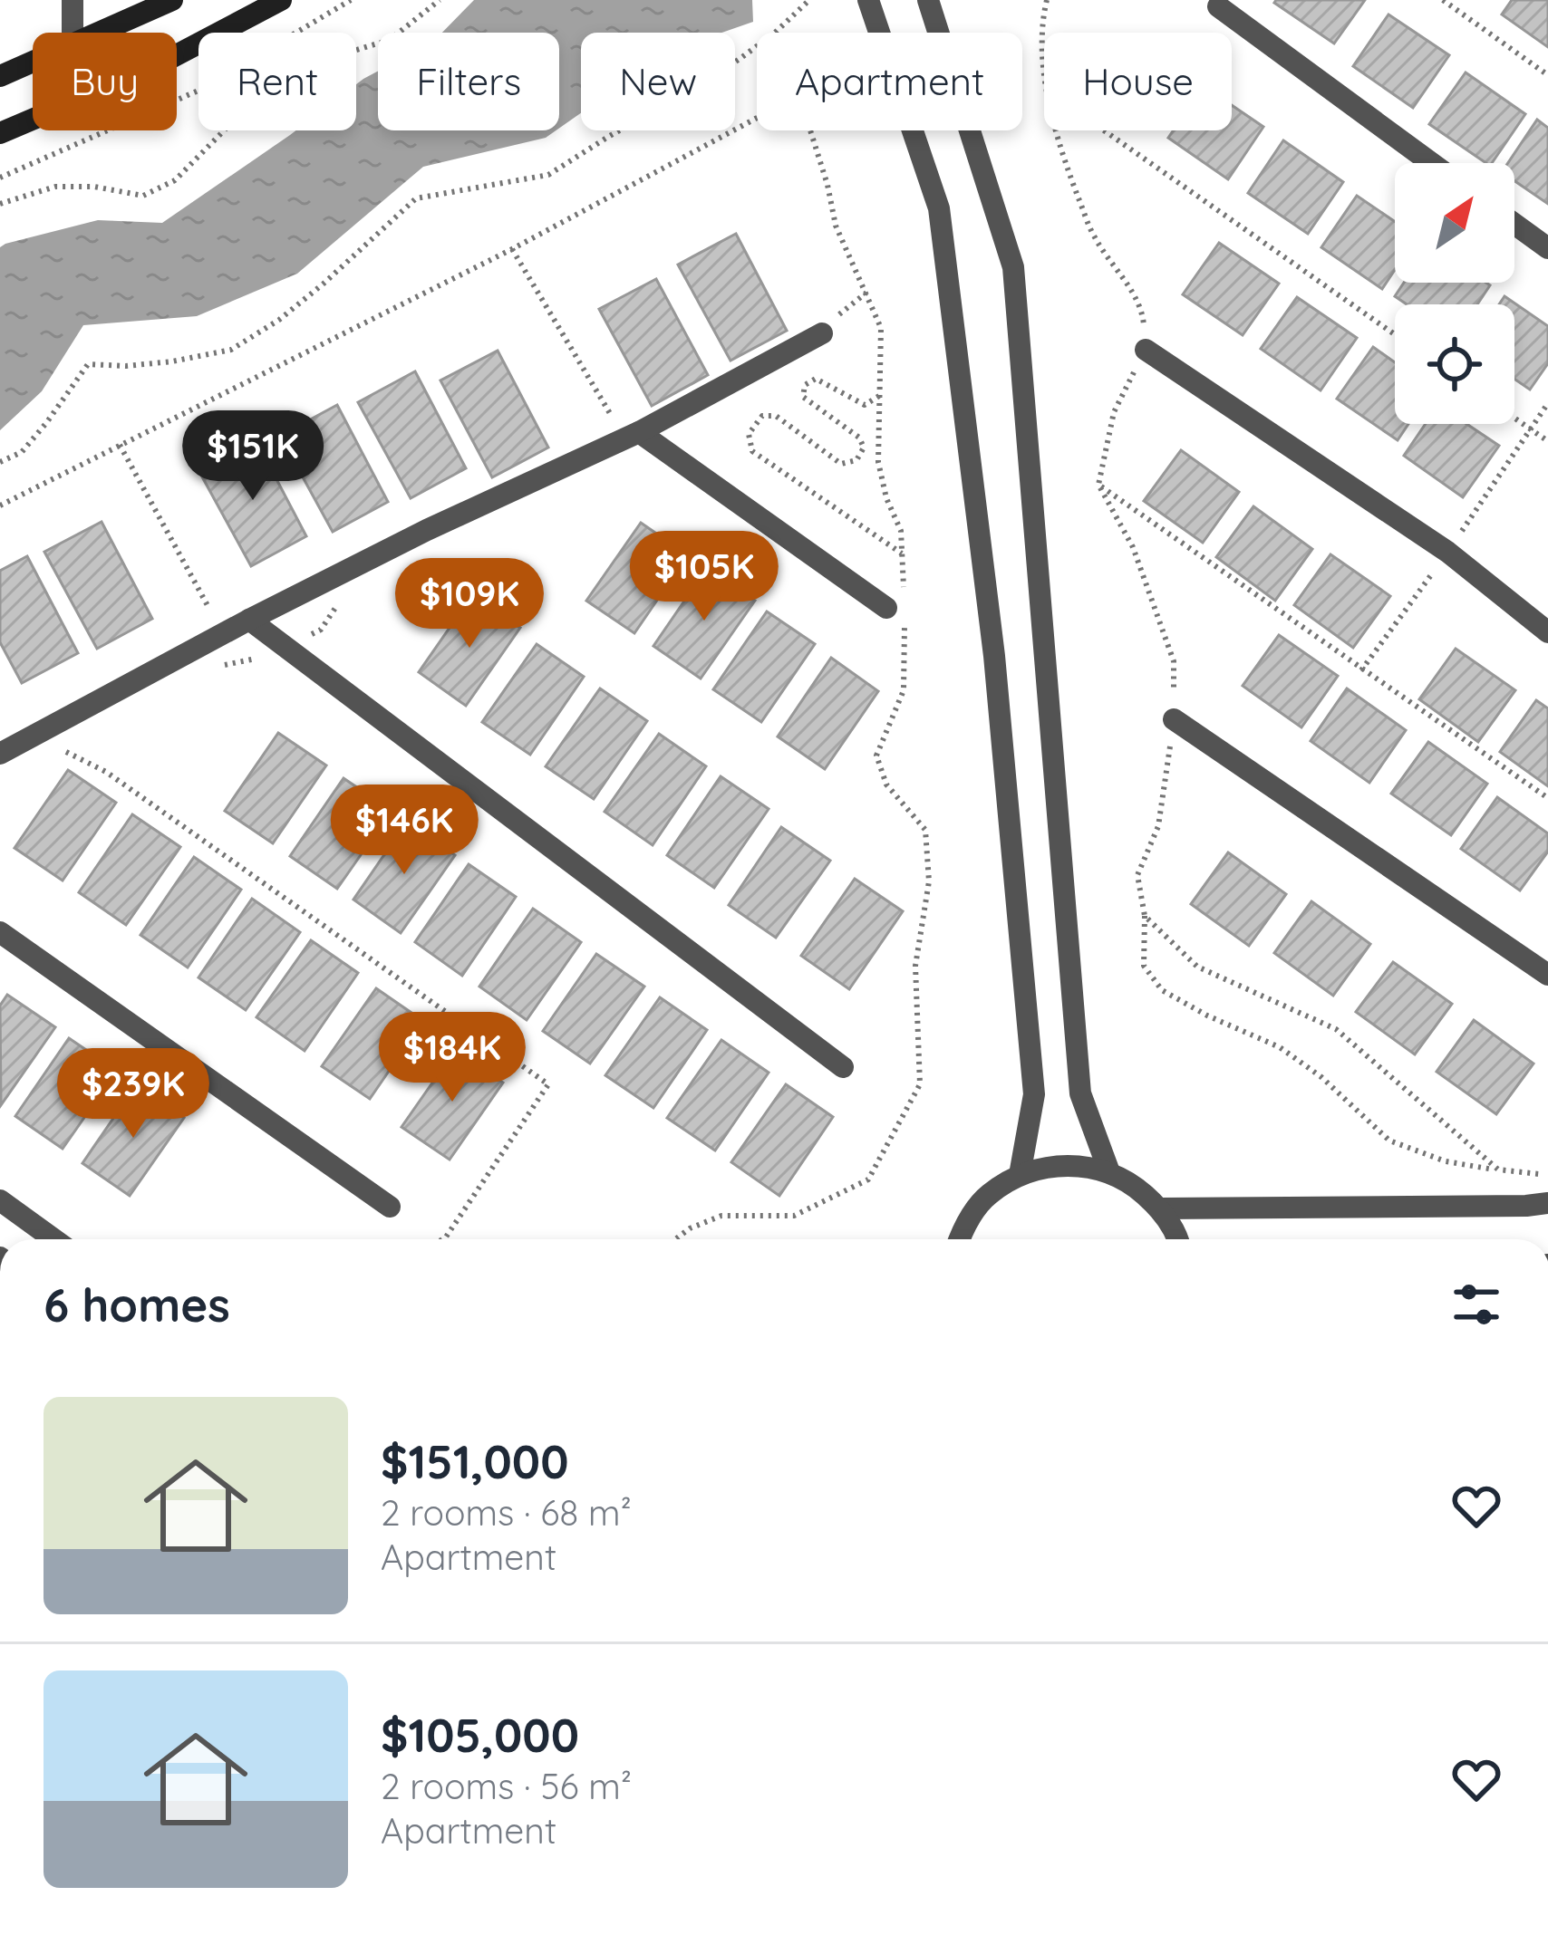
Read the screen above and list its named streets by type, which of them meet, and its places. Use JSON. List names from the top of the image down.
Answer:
{
  "north": "top right",
  "page": {
    "chip": [
      "Buy",
      "Rent",
      "Filters",
      "New",
      "Apartment",
      "House"
    ],
    "price": [
      "$151K",
      "$105K",
      "$109K",
      "$146K",
      "$184K",
      "$239K"
    ],
    "heading": "6 homes",
    "list": [
      {
        "name": "$151,000",
        "note": "2 rooms · 68 m² · Apartment"
      },
      {
        "name": "$105,000",
        "note": "2 rooms · 56 m² · Apartment"
      }
    ]
  }
}
